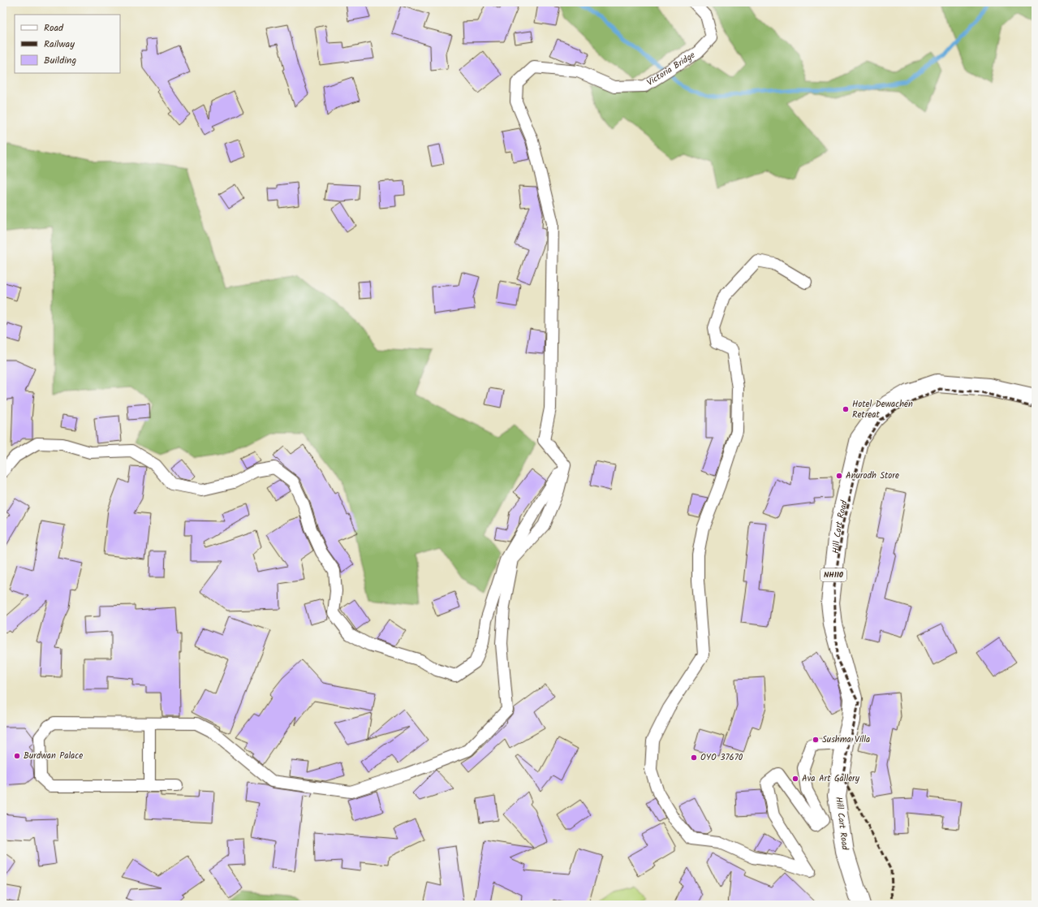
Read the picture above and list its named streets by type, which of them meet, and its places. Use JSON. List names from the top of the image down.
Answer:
{
  "streets": {
    "highway": ["Hill Cart Road", "NH110"],
    "street": ["Victoria Bridge"]
  },
  "places": [
    "Hotel Dewachen Retreat",
    "Anurodh Store",
    "Sushma Villa",
    "Burdwan Palace",
    "OYO 37670",
    "Ava Art Gallery"
  ],
  "legend": ["Road", "Railway", "Building"]
}
